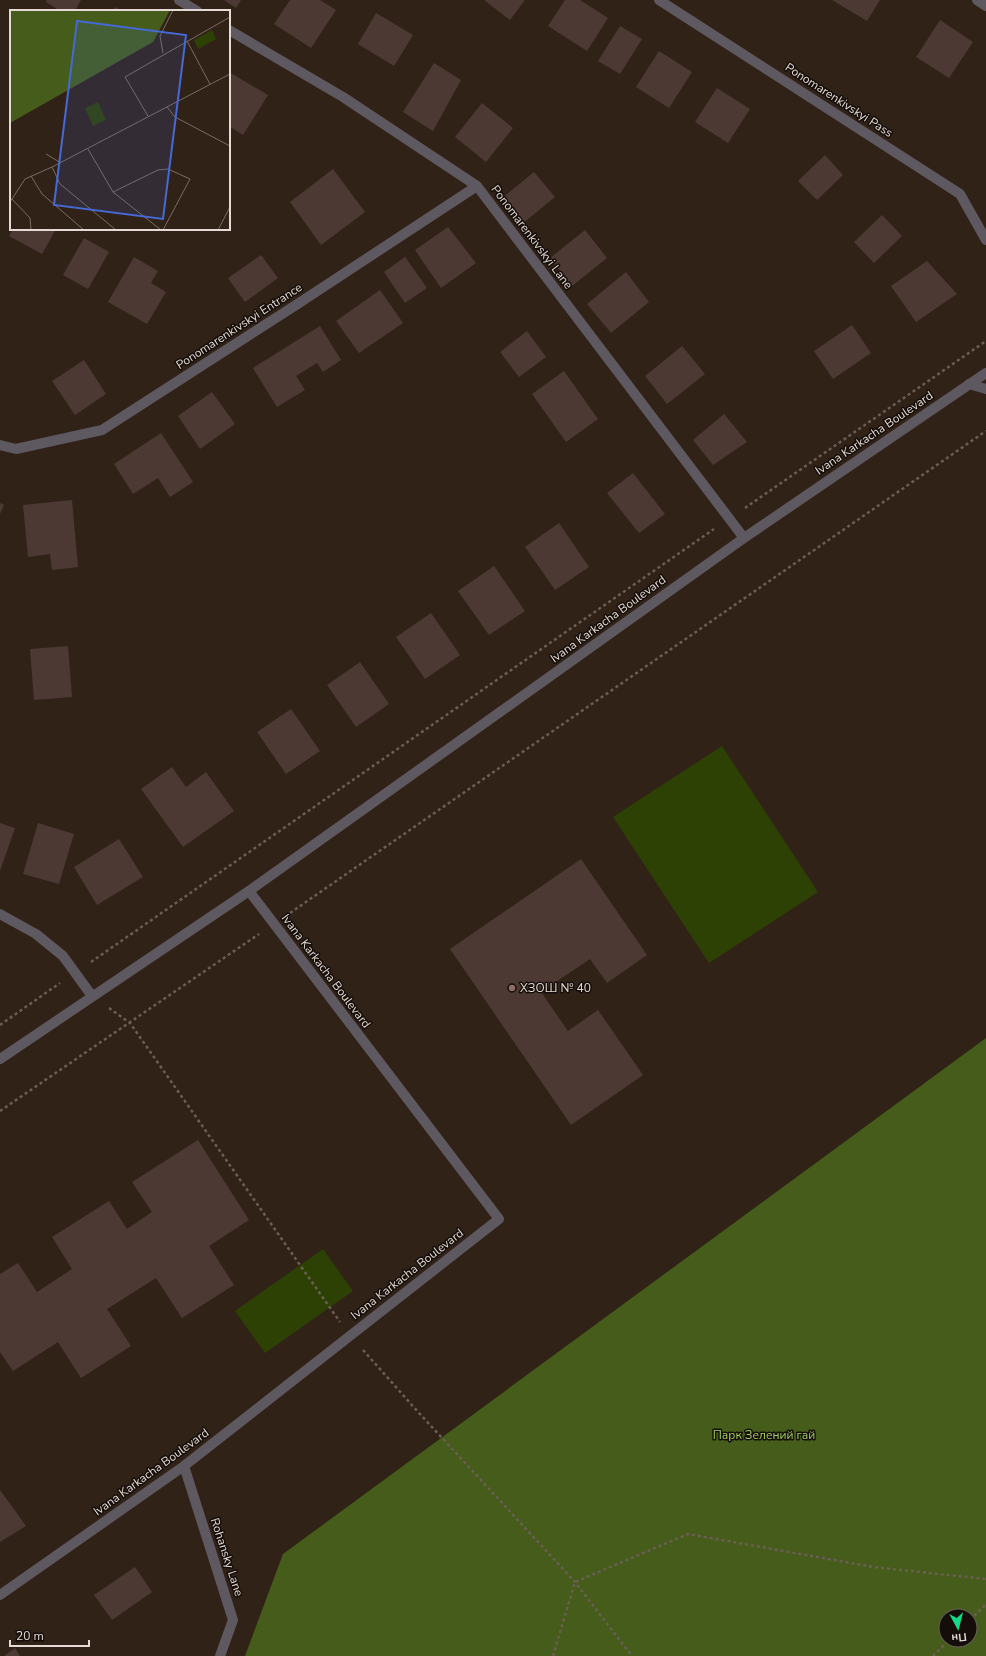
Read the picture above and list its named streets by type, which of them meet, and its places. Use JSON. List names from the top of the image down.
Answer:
{
  "streets": {
    "street": [
      "Ponomarenkivskyi Pass",
      "Ponomarenkivskyi Lane",
      "Ponomarenkivskyi Entrance",
      "Ivana Karkacha Boulevard",
      "Rohansky Lane"
    ]
  },
  "crossings": [
    ["Ponomarenkivskyi Lane", "Ponomarenkivskyi Entrance"],
    ["Ponomarenkivskyi Lane", "Ivana Karkacha Boulevard"],
    ["Ivana Karkacha Boulevard", "Rohansky Lane"]
  ],
  "parks": ["Парк Зелений гай"],
  "places": ["ХЗОШ № 40"],
  "scale_bar": "20 m",
  "north": "bottom"
}
